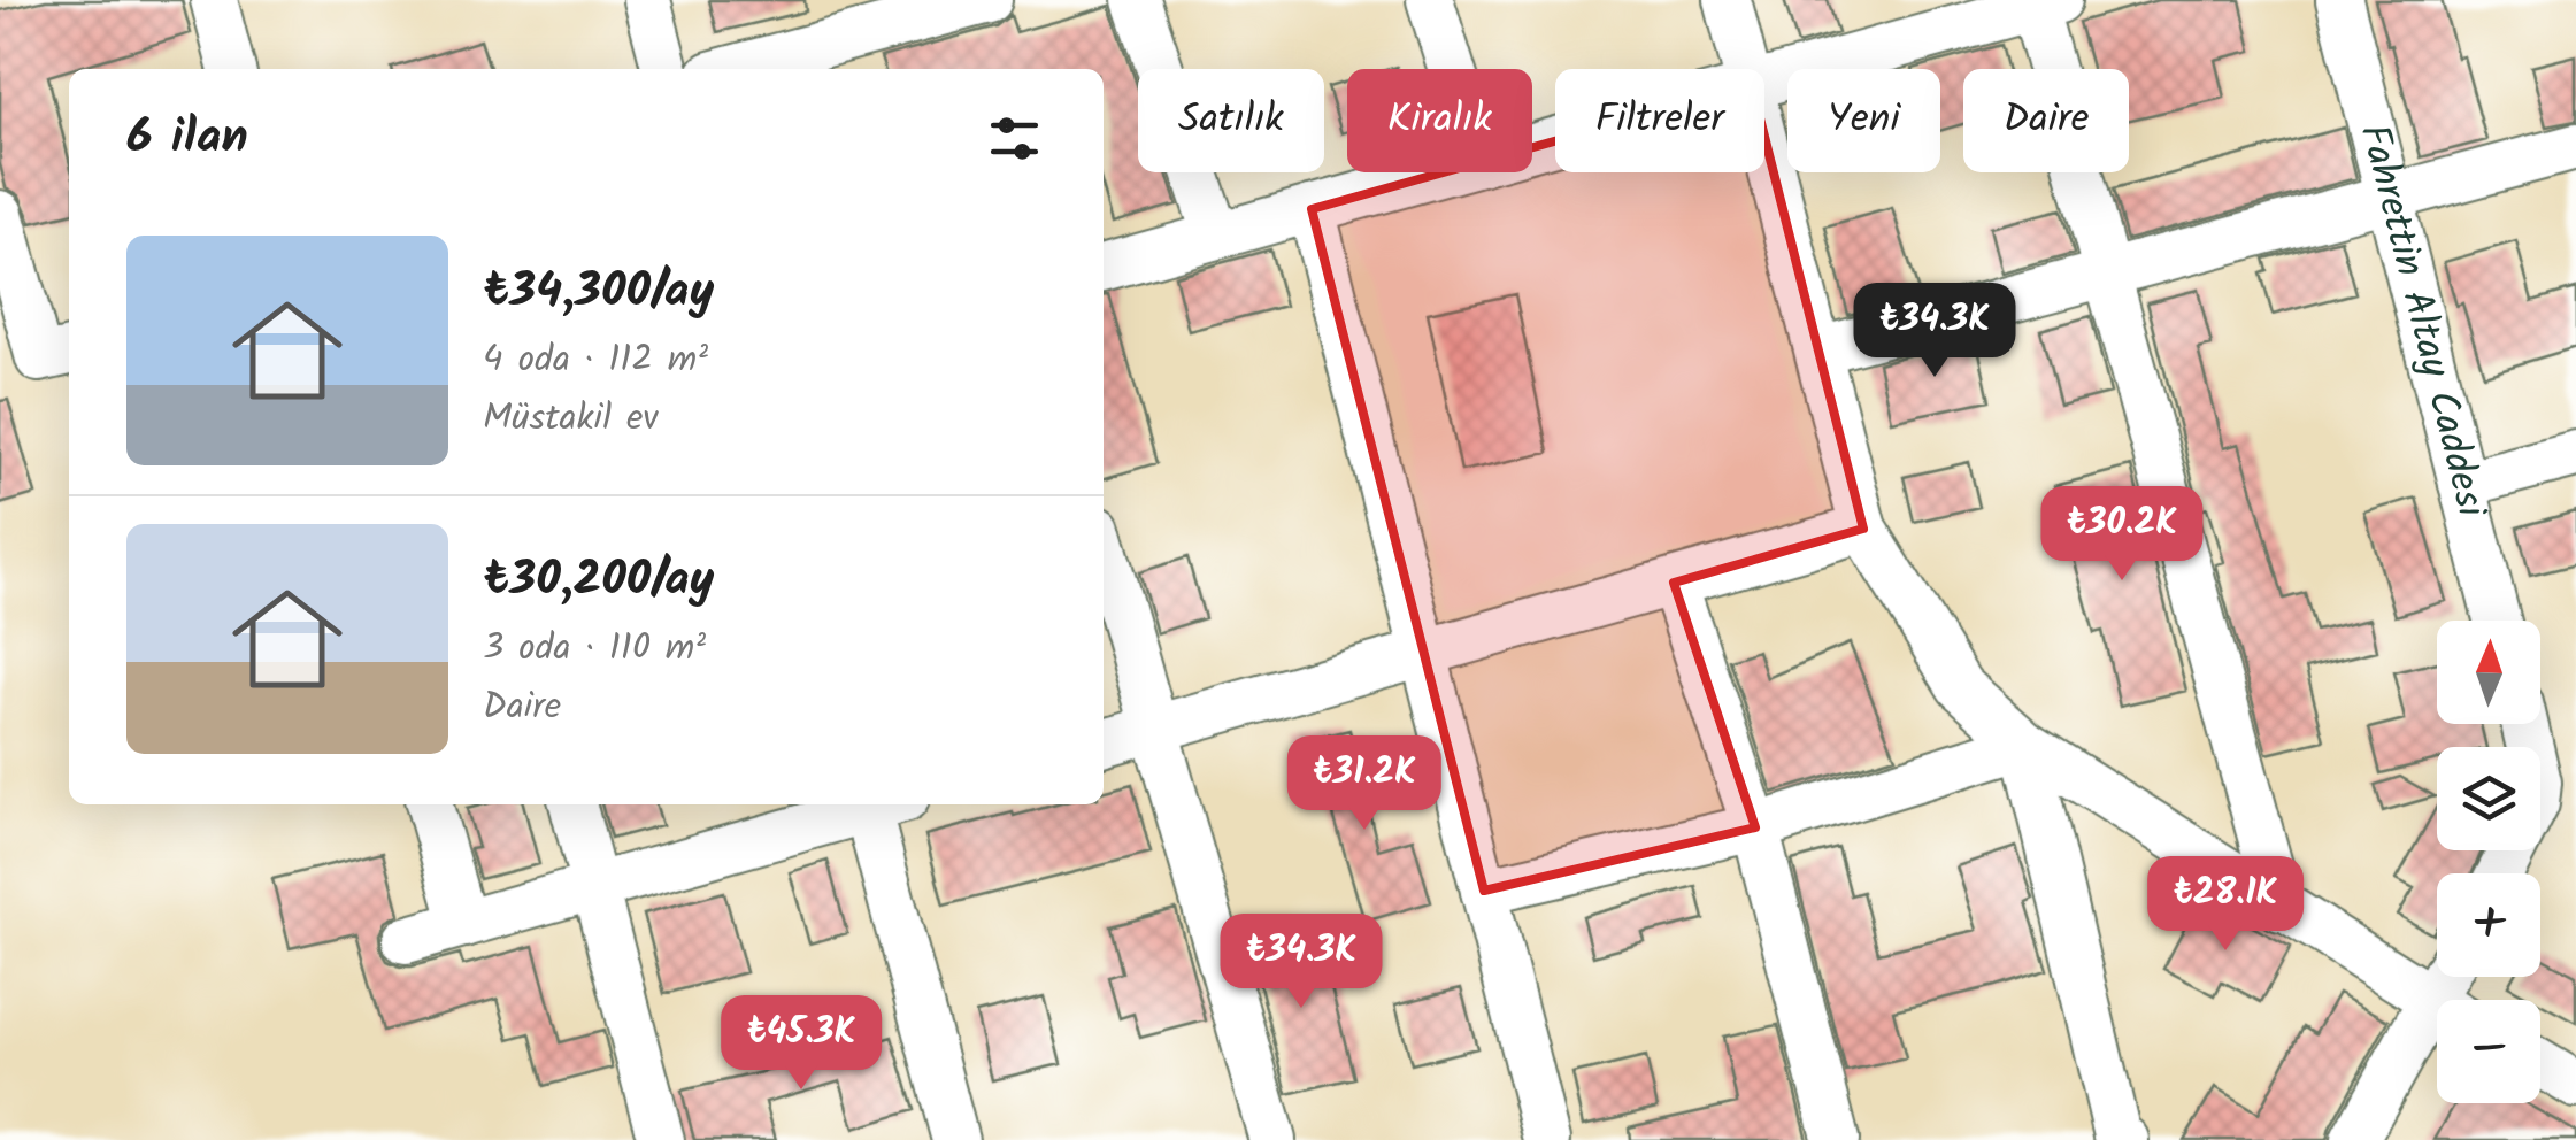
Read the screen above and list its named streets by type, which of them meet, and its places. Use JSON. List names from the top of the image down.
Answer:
{
  "streets": {
    "street": ["Fahrettin Altay Caddesi"]
  },
  "north": "top",
  "page": {
    "chip": [
      "Satılık",
      "Kiralık",
      "Filtreler",
      "Yeni",
      "Daire"
    ],
    "heading": "6 ilan",
    "list": [
      {
        "name": "₺34,300/ay",
        "note": "4 oda · 112 m² · Müstakil ev"
      },
      {
        "name": "₺30,200/ay",
        "note": "3 oda · 110 m² · Daire"
      }
    ],
    "price": [
      "₺34.3K",
      "₺30.2K",
      "₺31.2K",
      "₺28.1K",
      "₺34.3K",
      "₺45.3K"
    ],
    "map_buttons": ["+", "−"]
  }
}
